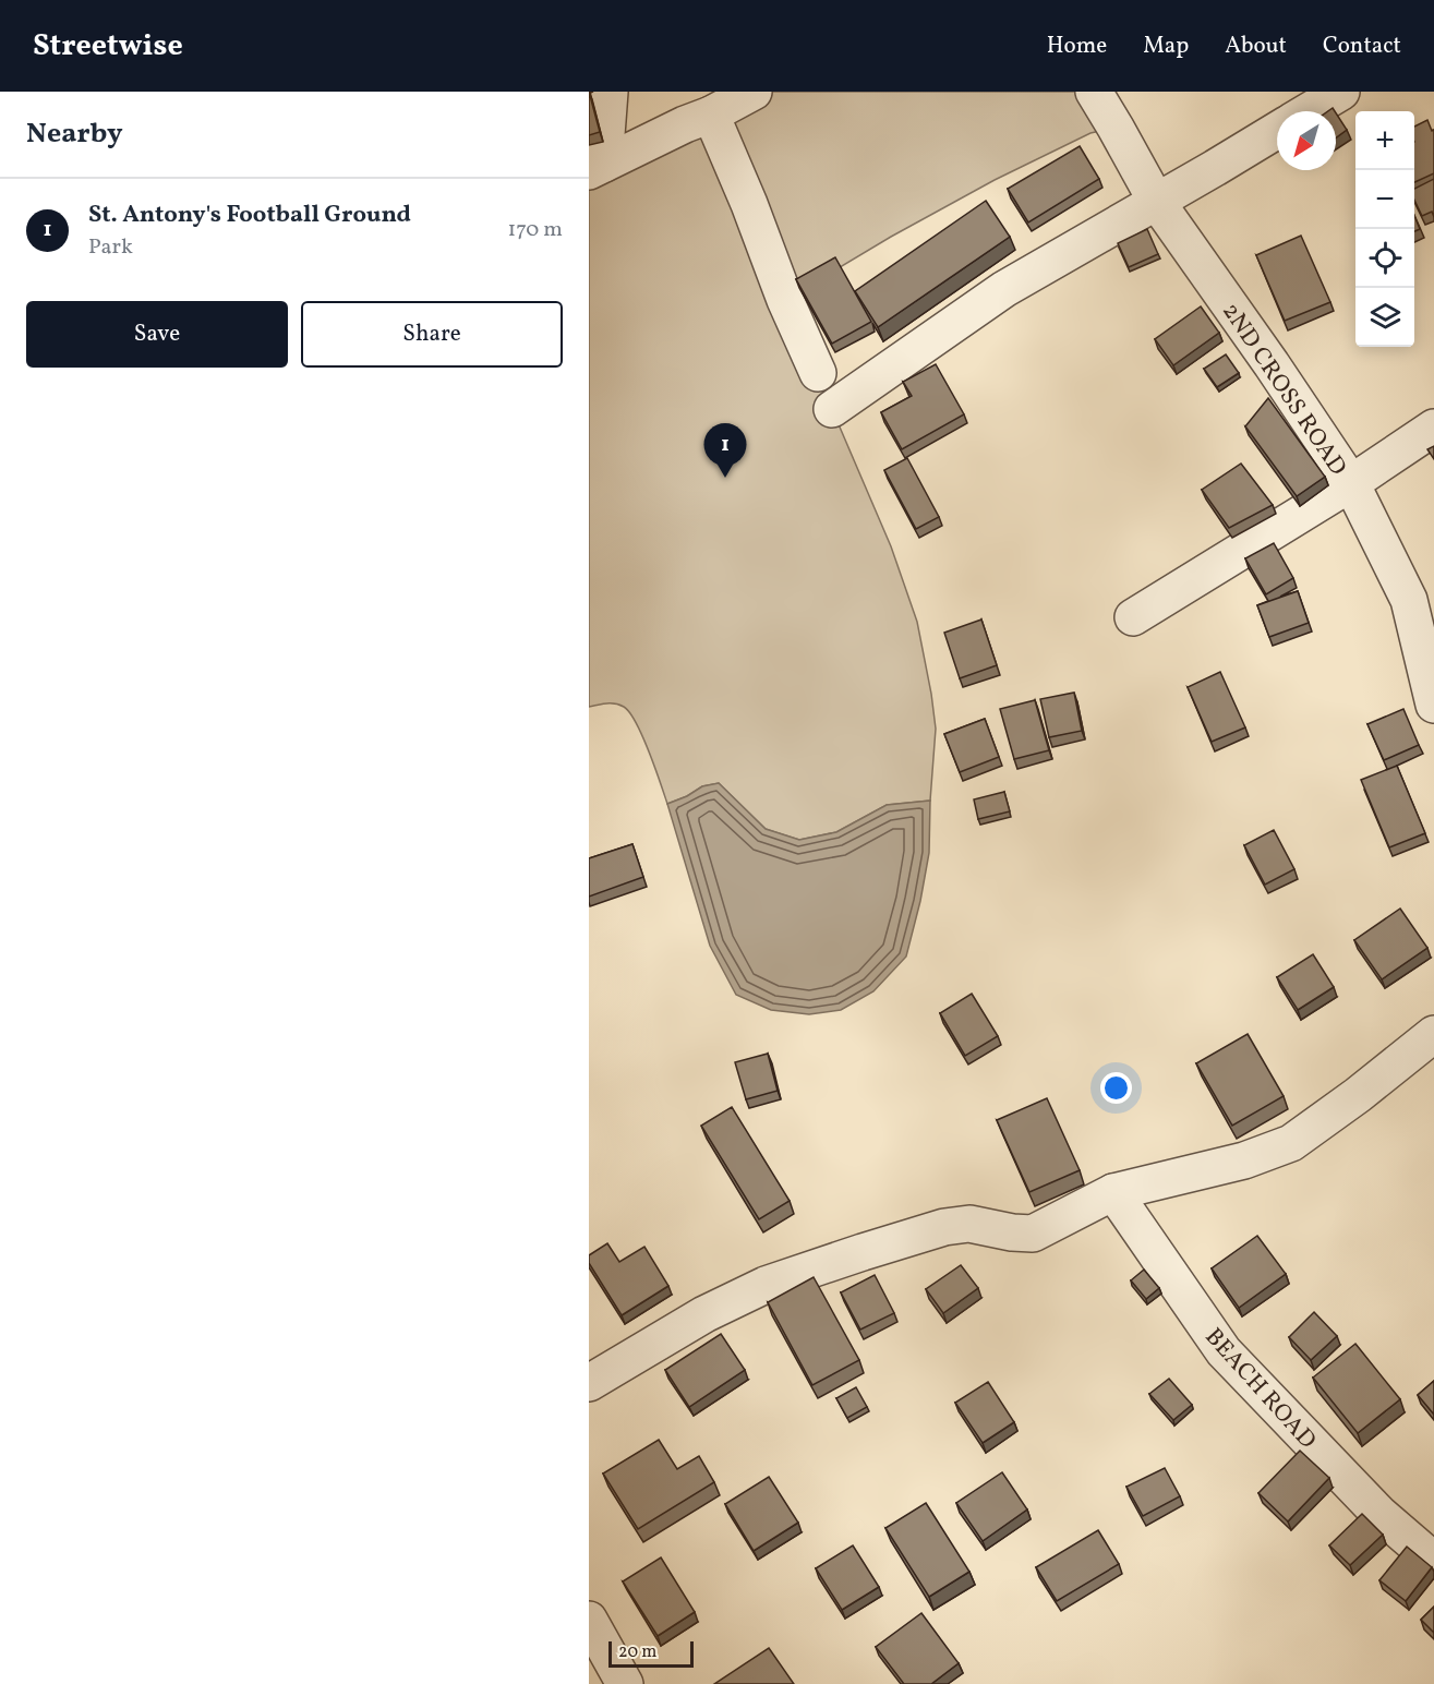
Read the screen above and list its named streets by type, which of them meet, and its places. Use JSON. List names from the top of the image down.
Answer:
{
  "streets": {
    "street": ["2ND CROSS ROAD", "BEACH ROAD"]
  },
  "scale_bar": "20 m",
  "north": "bottom left",
  "page": {
    "header": "Streetwise",
    "nav": [
      "Home",
      "Map",
      "About",
      "Contact"
    ],
    "heading": "Nearby",
    "map_buttons": ["+", "−"],
    "list": [
      {
        "mark": "1",
        "name": "St. Antony's Football Ground",
        "note": "Park",
        "value": "170 m"
      }
    ],
    "buttons": ["Save", "Share"],
    "pins": "1",
    "scale": "20 m"
  }
}
